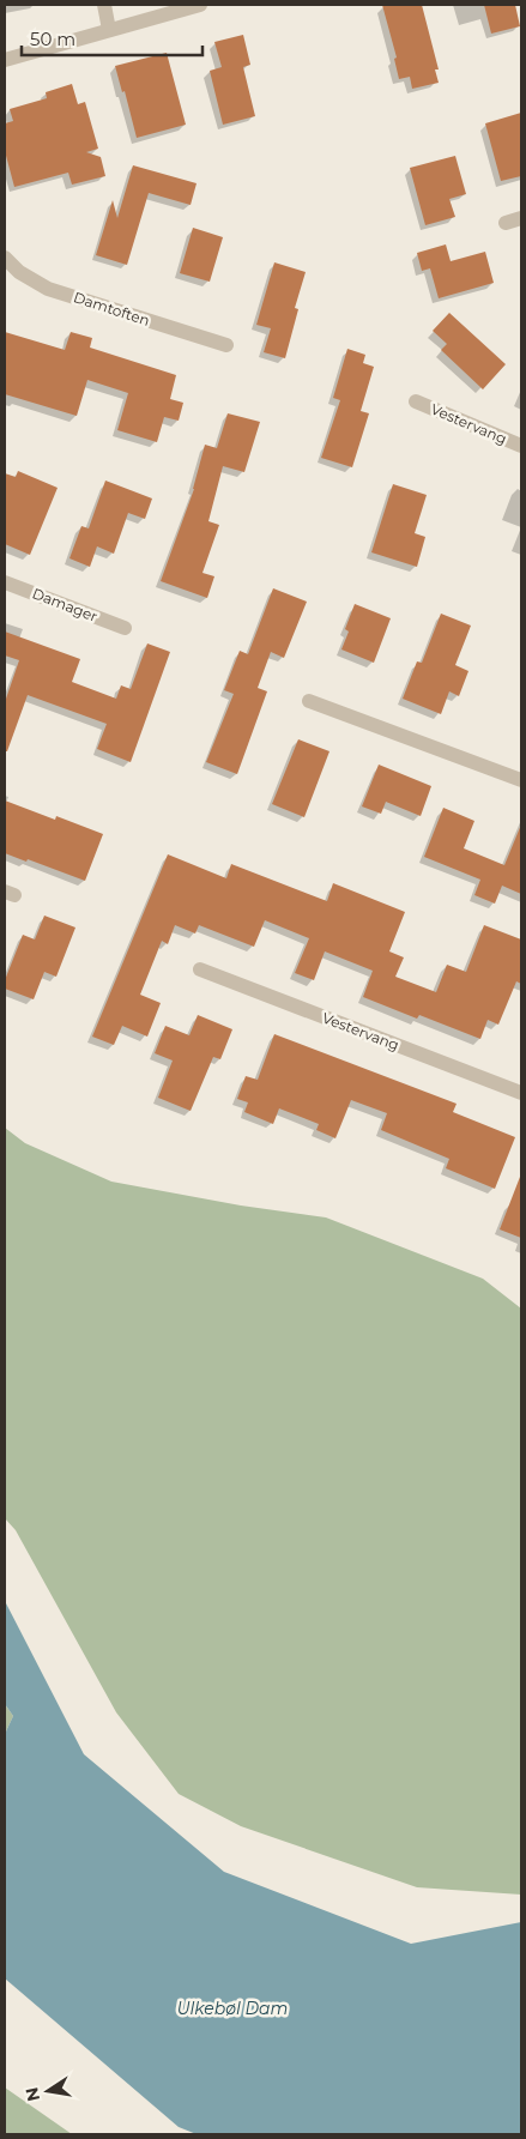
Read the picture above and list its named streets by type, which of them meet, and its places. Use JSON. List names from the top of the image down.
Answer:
{
  "streets": {
    "street": ["Damtoften", "Vestervang", "Damager"]
  },
  "water": ["Ulkebøl Dam"],
  "scale_bar": "50 m",
  "north": "left"
}
